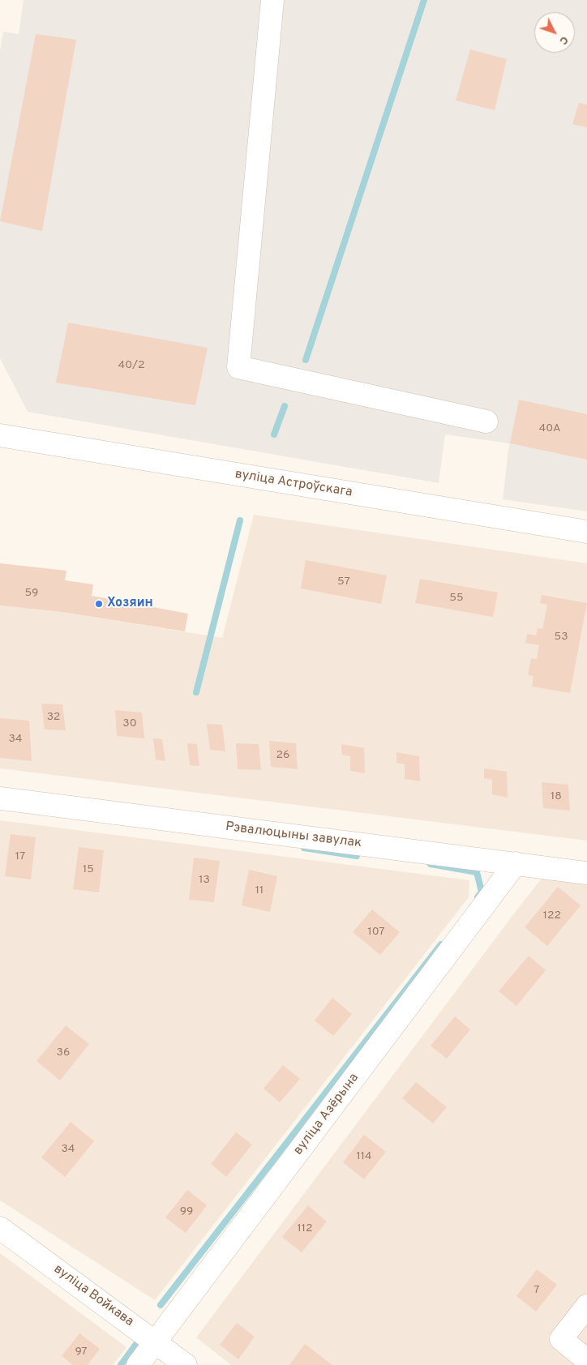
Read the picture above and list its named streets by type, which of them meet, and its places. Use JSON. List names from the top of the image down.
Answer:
{
  "streets": {
    "street": [
      "вуліца Астроўскага",
      "Рэвалюцыны завулак",
      "вуліца Азёрына",
      "вуліца Войкава"
    ]
  },
  "crossings": [
    ["Рэвалюцыны завулак", "вуліца Азёрына"],
    ["вуліца Азёрына", "вуліца Войкава"]
  ],
  "places": ["Хозяин"],
  "house_numbers": [
    "40/2",
    "40А",
    "57",
    "59",
    "55",
    "53",
    "32",
    "30",
    "34",
    "26",
    "18",
    "17",
    "15",
    "13",
    "11",
    "122",
    "107",
    "36",
    "34",
    "114",
    "99",
    "112",
    "7",
    "97"
  ],
  "north": "bottom right"
}
